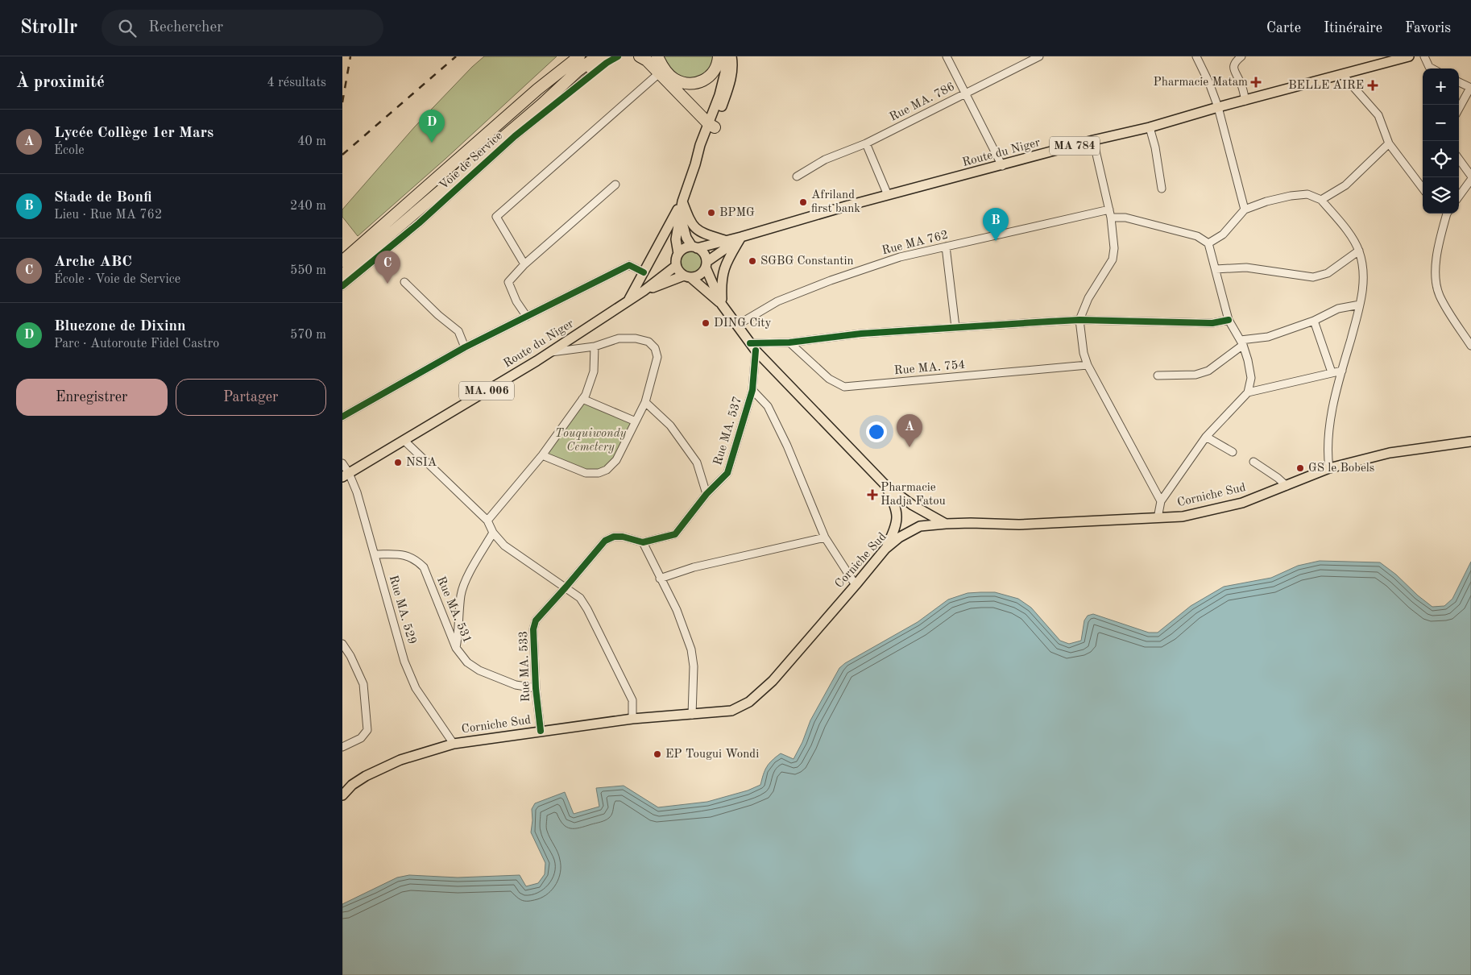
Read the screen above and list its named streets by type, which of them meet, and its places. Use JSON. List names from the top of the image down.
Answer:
{
  "streets": {
    "main road": [
      "MA 784",
      "Route du Niger",
      "MA. 006",
      "Corniche Sud"
    ],
    "street": [
      "Rue MA. 786",
      "Voie de Service",
      "Rue MA 762",
      "Rue MA. 754",
      "Rue MA. 537",
      "Rue MA. 529",
      "Rue MA. 531",
      "Rue MA. 533"
    ]
  },
  "crossings": [
    ["Route du Niger", "Rue MA. 529"],
    ["Rue MA. 537", "Rue MA. 533"],
    ["Corniche Sud", "Rue MA. 529"],
    ["Corniche Sud", "Rue MA. 533"],
    ["Rue MA. 529", "Rue MA. 531"],
    ["Rue MA. 531", "Rue MA. 533"]
  ],
  "parks": ["Touquiwondy Cemetery"],
  "places": {
    "health": ["Pharmacie Matam", "BELLE AIRE", "Pharmacie Hadja Fatou"],
    "other": [
      "Afriland first bank",
      "BPMG",
      "SGBG Constantin",
      "DING City",
      "NSIA",
      "GS le Bobels",
      "EP Tougui Wondi"
    ]
  },
  "page": {
    "header": "Strollr",
    "search": "Rechercher",
    "nav": ["Carte", "Itinéraire", "Favoris"],
    "heading": ["À proximité", "4 résultats"],
    "map_buttons": ["+", "−"],
    "list": [
      {
        "mark": "A",
        "name": "Lycée Collège 1er Mars",
        "note": "École",
        "value": "40 m"
      },
      {
        "mark": "B",
        "name": "Stade de Bonfi",
        "note": "Lieu · Rue MA 762",
        "value": "240 m"
      },
      {
        "mark": "C",
        "name": "Arche ABC",
        "note": "École · Voie de Service",
        "value": "550 m"
      },
      {
        "mark": "D",
        "name": "Bluezone de Dixinn",
        "note": "Parc · Autoroute Fidel Castro",
        "value": "570 m"
      }
    ],
    "pins": [
      "D",
      "B",
      "C",
      "A"
    ],
    "buttons": ["Enregistrer", "Partager"]
  }
}
